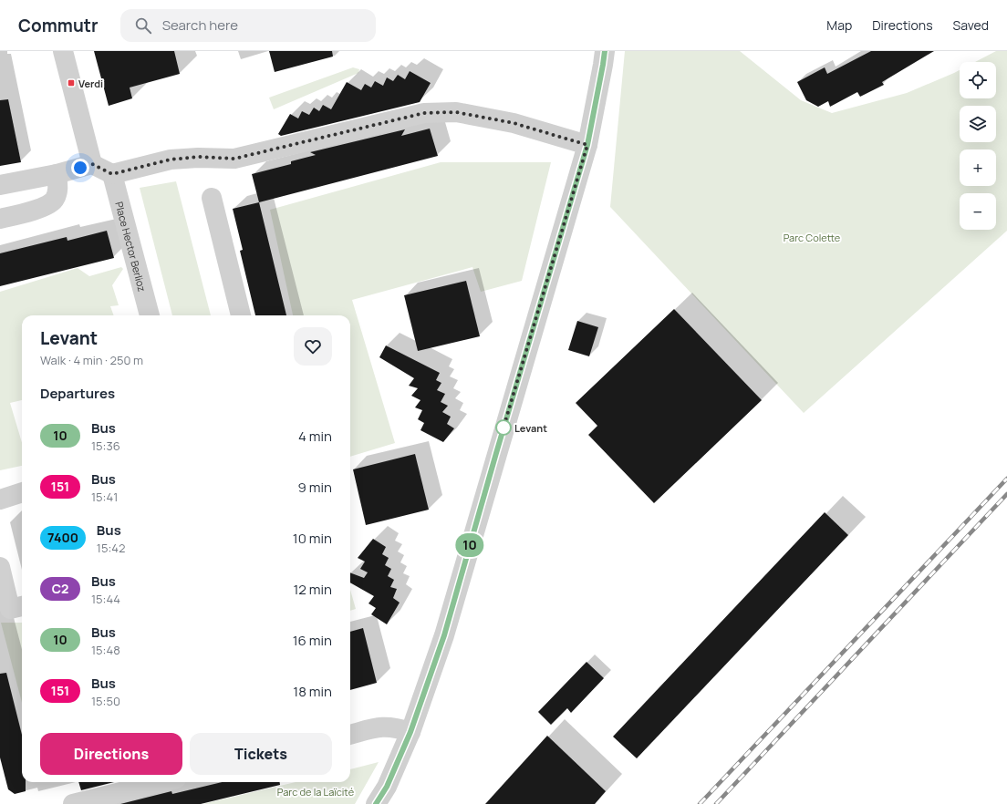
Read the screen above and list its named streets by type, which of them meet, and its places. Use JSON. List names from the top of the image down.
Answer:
{
  "streets": {
    "street": ["Place Hector Berlioz"]
  },
  "parks": ["Parc Colette", "Parc de la Laïcité"],
  "places": {
    "transit": ["Verdi"],
    "other": ["Levant"]
  },
  "lines": ["bus line 10"],
  "page": {
    "header": "Commutr",
    "search": "Search here",
    "nav": ["Map", "Directions", "Saved"],
    "on_map": "10",
    "map_buttons": ["+", "−"],
    "heading": [
      ["Levant", "Walk · 4 min · 250 m"],
      "Departures"
    ],
    "list": [
      {
        "mark": "10",
        "name": "Bus",
        "note": "15:36",
        "value": "4 min"
      },
      {
        "mark": "151",
        "name": "Bus",
        "note": "15:41",
        "value": "9 min"
      },
      {
        "mark": "7400",
        "name": "Bus",
        "note": "15:42",
        "value": "10 min"
      },
      {
        "mark": "C2",
        "name": "Bus",
        "note": "15:44",
        "value": "12 min"
      },
      {
        "mark": "10",
        "name": "Bus",
        "note": "15:48",
        "value": "16 min"
      },
      {
        "mark": "151",
        "name": "Bus",
        "note": "15:50",
        "value": "18 min"
      }
    ],
    "buttons": ["Directions", "Tickets"]
  }
}
